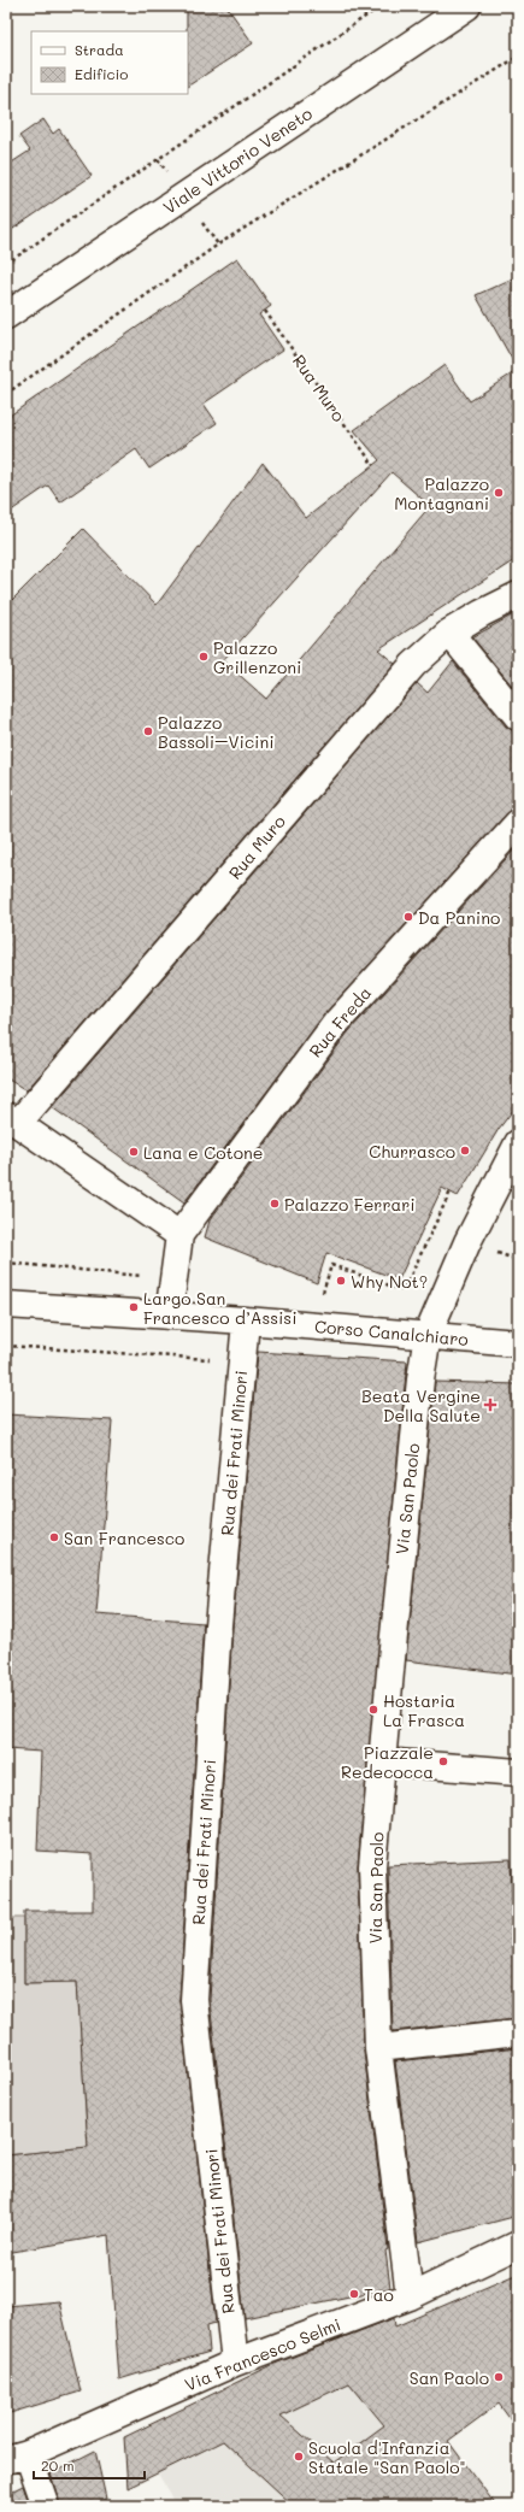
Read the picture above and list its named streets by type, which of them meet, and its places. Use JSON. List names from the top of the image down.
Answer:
{
  "streets": {
    "street": [
      "Viale Vittorio Veneto",
      "Rua Muro",
      "Rua Freda",
      "Corso Canalchiaro",
      "Rua dei Frati Minori",
      "Via San Paolo",
      "Via Francesco Selmi"
    ]
  },
  "crossings": [
    ["Corso Canalchiaro", "Rua dei Frati Minori"],
    ["Corso Canalchiaro", "Via San Paolo"],
    ["Rua dei Frati Minori", "Via Francesco Selmi"],
    ["Via San Paolo", "Via Francesco Selmi"]
  ],
  "places": {
    "other": [
      "Palazzo Montagnani",
      "Palazzo Grillenzoni",
      "Palazzo Bassoli–Vicini",
      "Da Panino",
      "Churrasco",
      "Lana e Cotone",
      "Palazzo Ferrari",
      "Why Not?",
      "Largo San Francesco d’Assisi",
      "San Francesco",
      "Hostaria La Frasca",
      "Piazzale Redecocca",
      "Tao",
      "San Paolo",
      "Scuola d'Infanzia Statale \"San Paolo\""
    ],
    "health": ["Beata Vergine Della Salute"]
  },
  "legend": ["Strada", "Edificio"],
  "scale_bar": "20 m"
}
